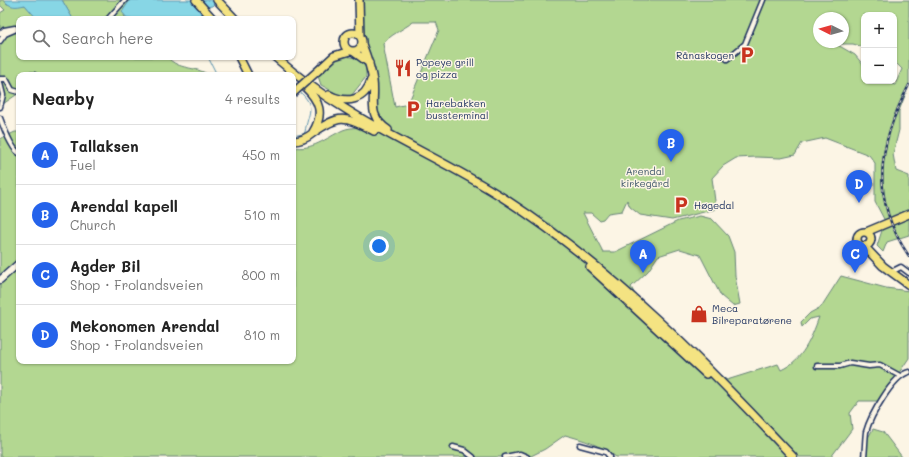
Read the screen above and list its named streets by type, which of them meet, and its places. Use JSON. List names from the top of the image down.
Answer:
{
  "parks": ["Arendal kirkegård"],
  "places": {
    "parking": ["Rånaskogen", "Harebakken bussterminal", "Høgedal"],
    "restaurant": ["Popeye grill og pizza"],
    "shop": ["Meca Bilreparatørene"]
  },
  "north": "left",
  "page": {
    "map_buttons": ["+", "−"],
    "search": "Search here",
    "heading": ["Nearby", "4 results"],
    "list": [
      {
        "mark": "A",
        "name": "Tallaksen",
        "note": "Fuel",
        "value": "450 m"
      },
      {
        "mark": "B",
        "name": "Arendal kapell",
        "note": "Church",
        "value": "510 m"
      },
      {
        "mark": "C",
        "name": "Agder Bil",
        "note": "Shop · Frolandsveien",
        "value": "800 m"
      },
      {
        "mark": "D",
        "name": "Mekonomen Arendal",
        "note": "Shop · Frolandsveien",
        "value": "810 m"
      }
    ],
    "pins": [
      "B",
      "D",
      "A",
      "C"
    ]
  }
}
